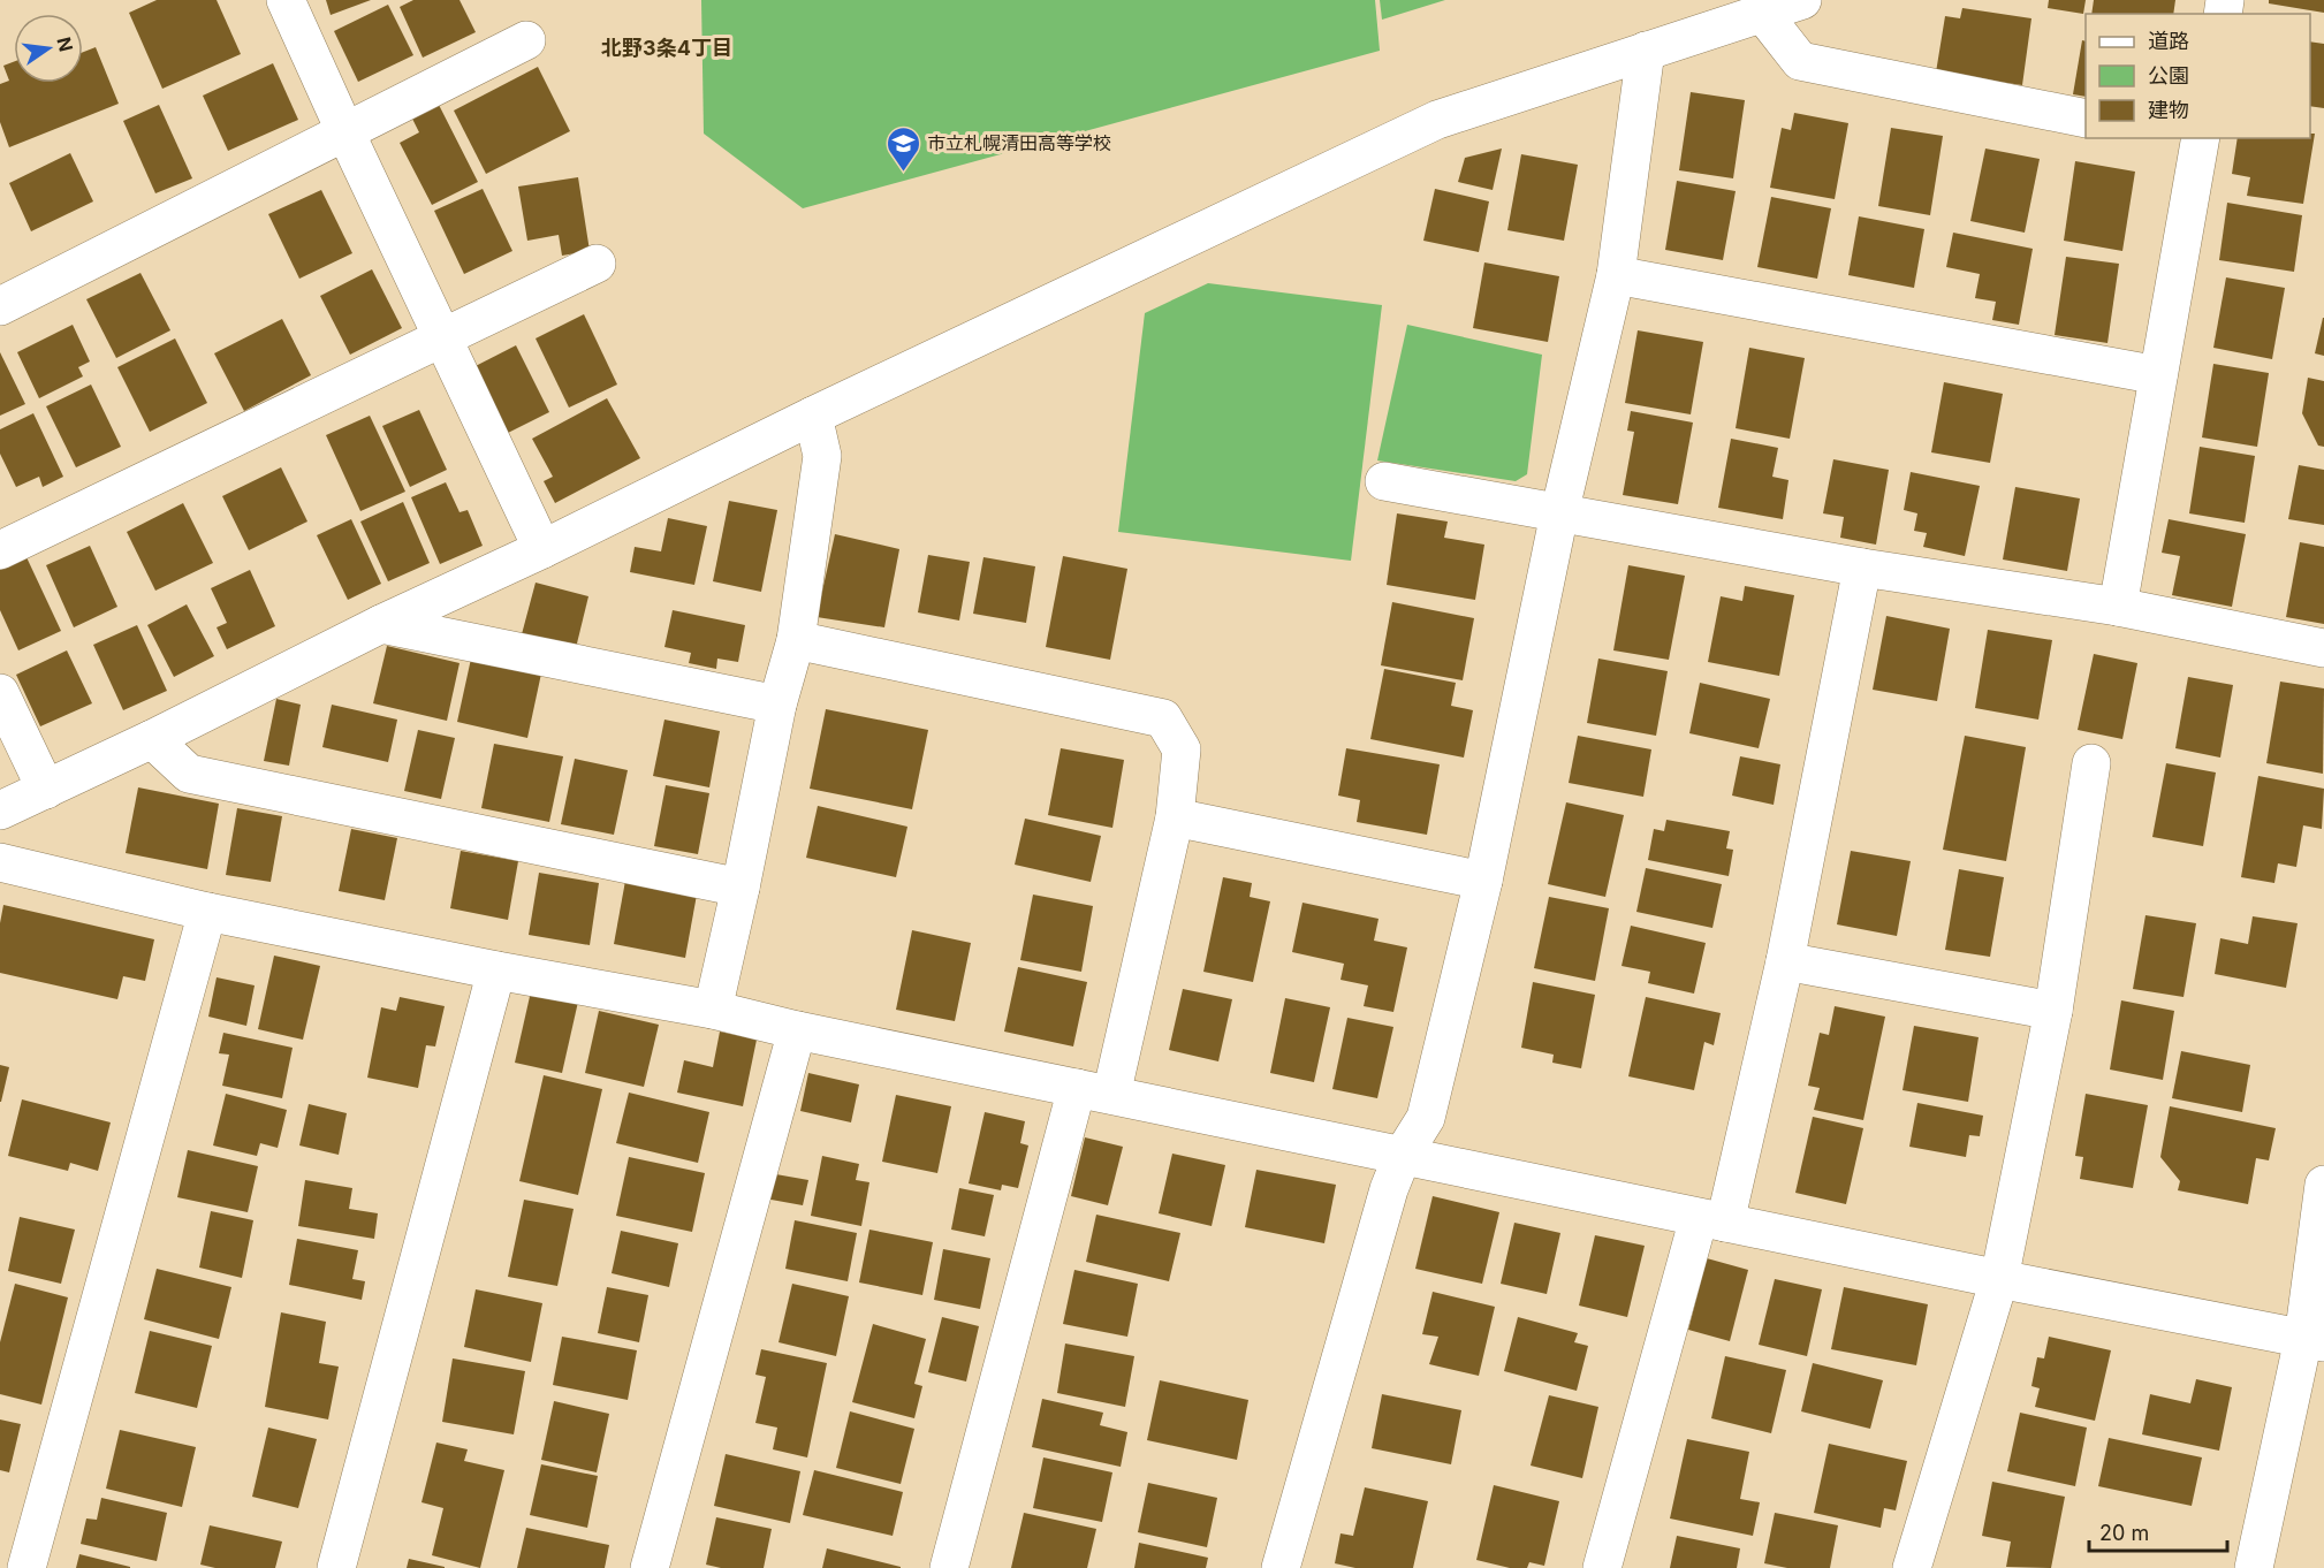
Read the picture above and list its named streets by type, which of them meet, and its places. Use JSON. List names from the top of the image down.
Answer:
{
  "districts": ["北野3条4丁目"],
  "places": {
    "school or university": ["市立札幌清田高等学校"]
  },
  "legend": ["道路", "公園", "建物"],
  "scale_bar": "20 m",
  "north": "right"
}
